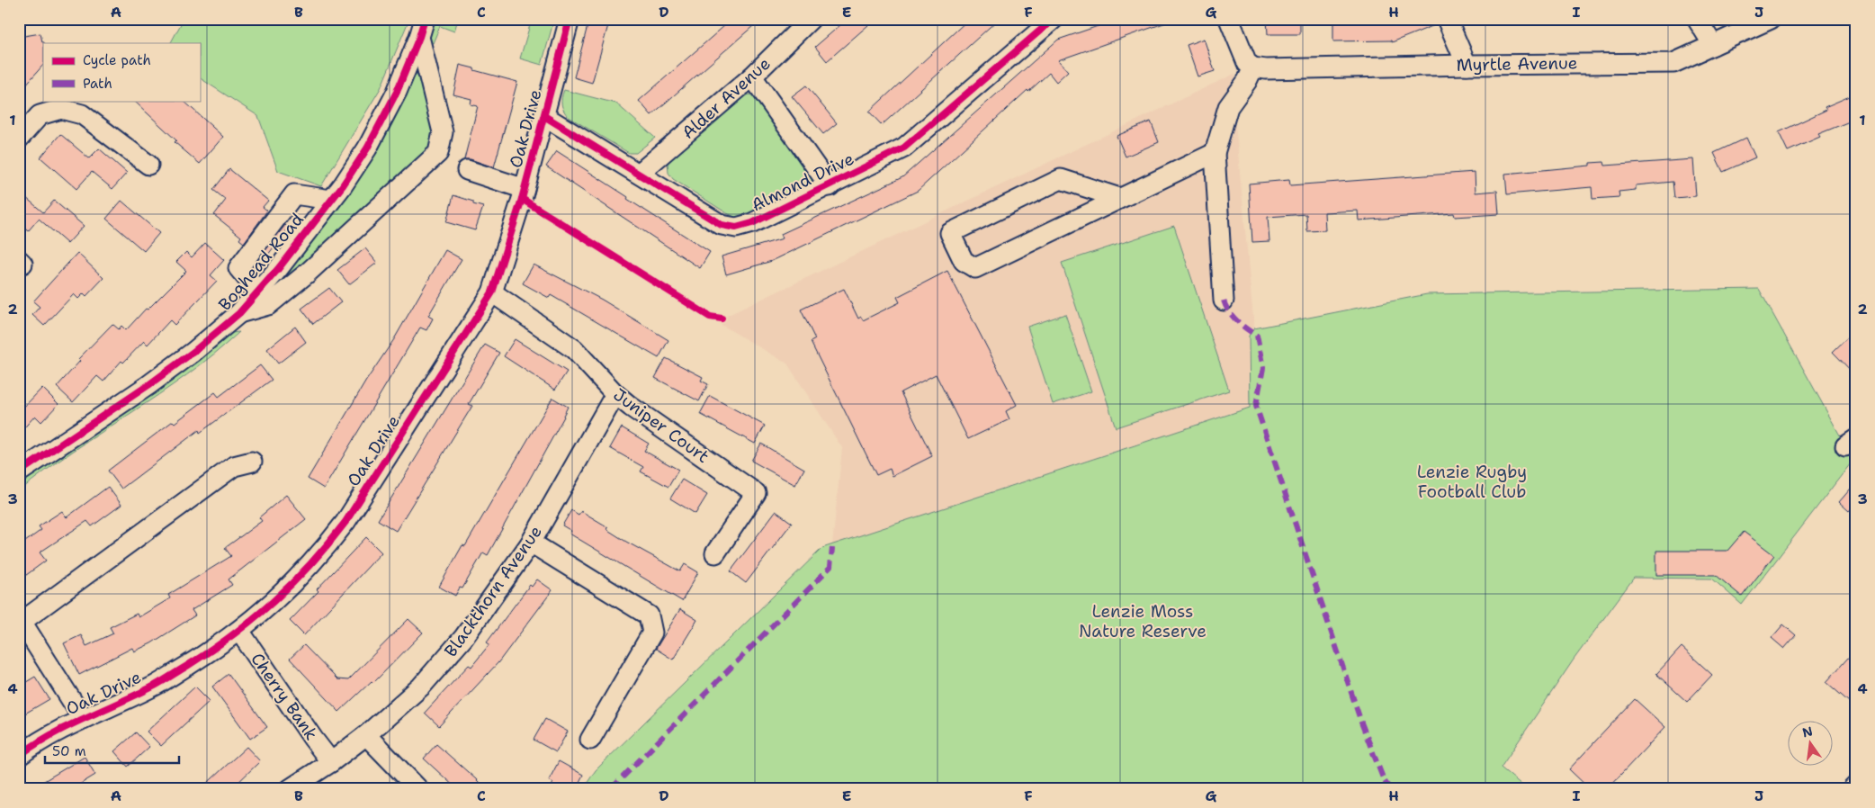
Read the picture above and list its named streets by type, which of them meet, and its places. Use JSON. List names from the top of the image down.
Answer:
{
  "streets": {
    "street": [
      "Myrtle Avenue",
      "Alder Avenue",
      "Oak Drive",
      "Almond Drive",
      "Boghead Road",
      "Juniper Court",
      "Blackthorn Avenue",
      "Cherry Bank"
    ]
  },
  "crossings": [
    ["Alder Avenue", "Almond Drive"],
    ["Oak Drive", "Almond Drive"],
    ["Oak Drive", "Juniper Court"],
    ["Oak Drive", "Cherry Bank"],
    ["Juniper Court", "Blackthorn Avenue"],
    ["Blackthorn Avenue", "Cherry Bank"]
  ],
  "parks": ["Lenzie Rugby Football Club", "Lenzie Moss Nature Reserve"],
  "legend": ["Cycle path", "Path"],
  "scale_bar": "50 m",
  "north": "top",
  "grid": {
    "columns": [
      "A",
      "B",
      "C",
      "D",
      "E",
      "F",
      "G",
      "H",
      "I",
      "J"
    ],
    "rows": [
      "1",
      "2",
      "3",
      "4"
    ]
  }
}
